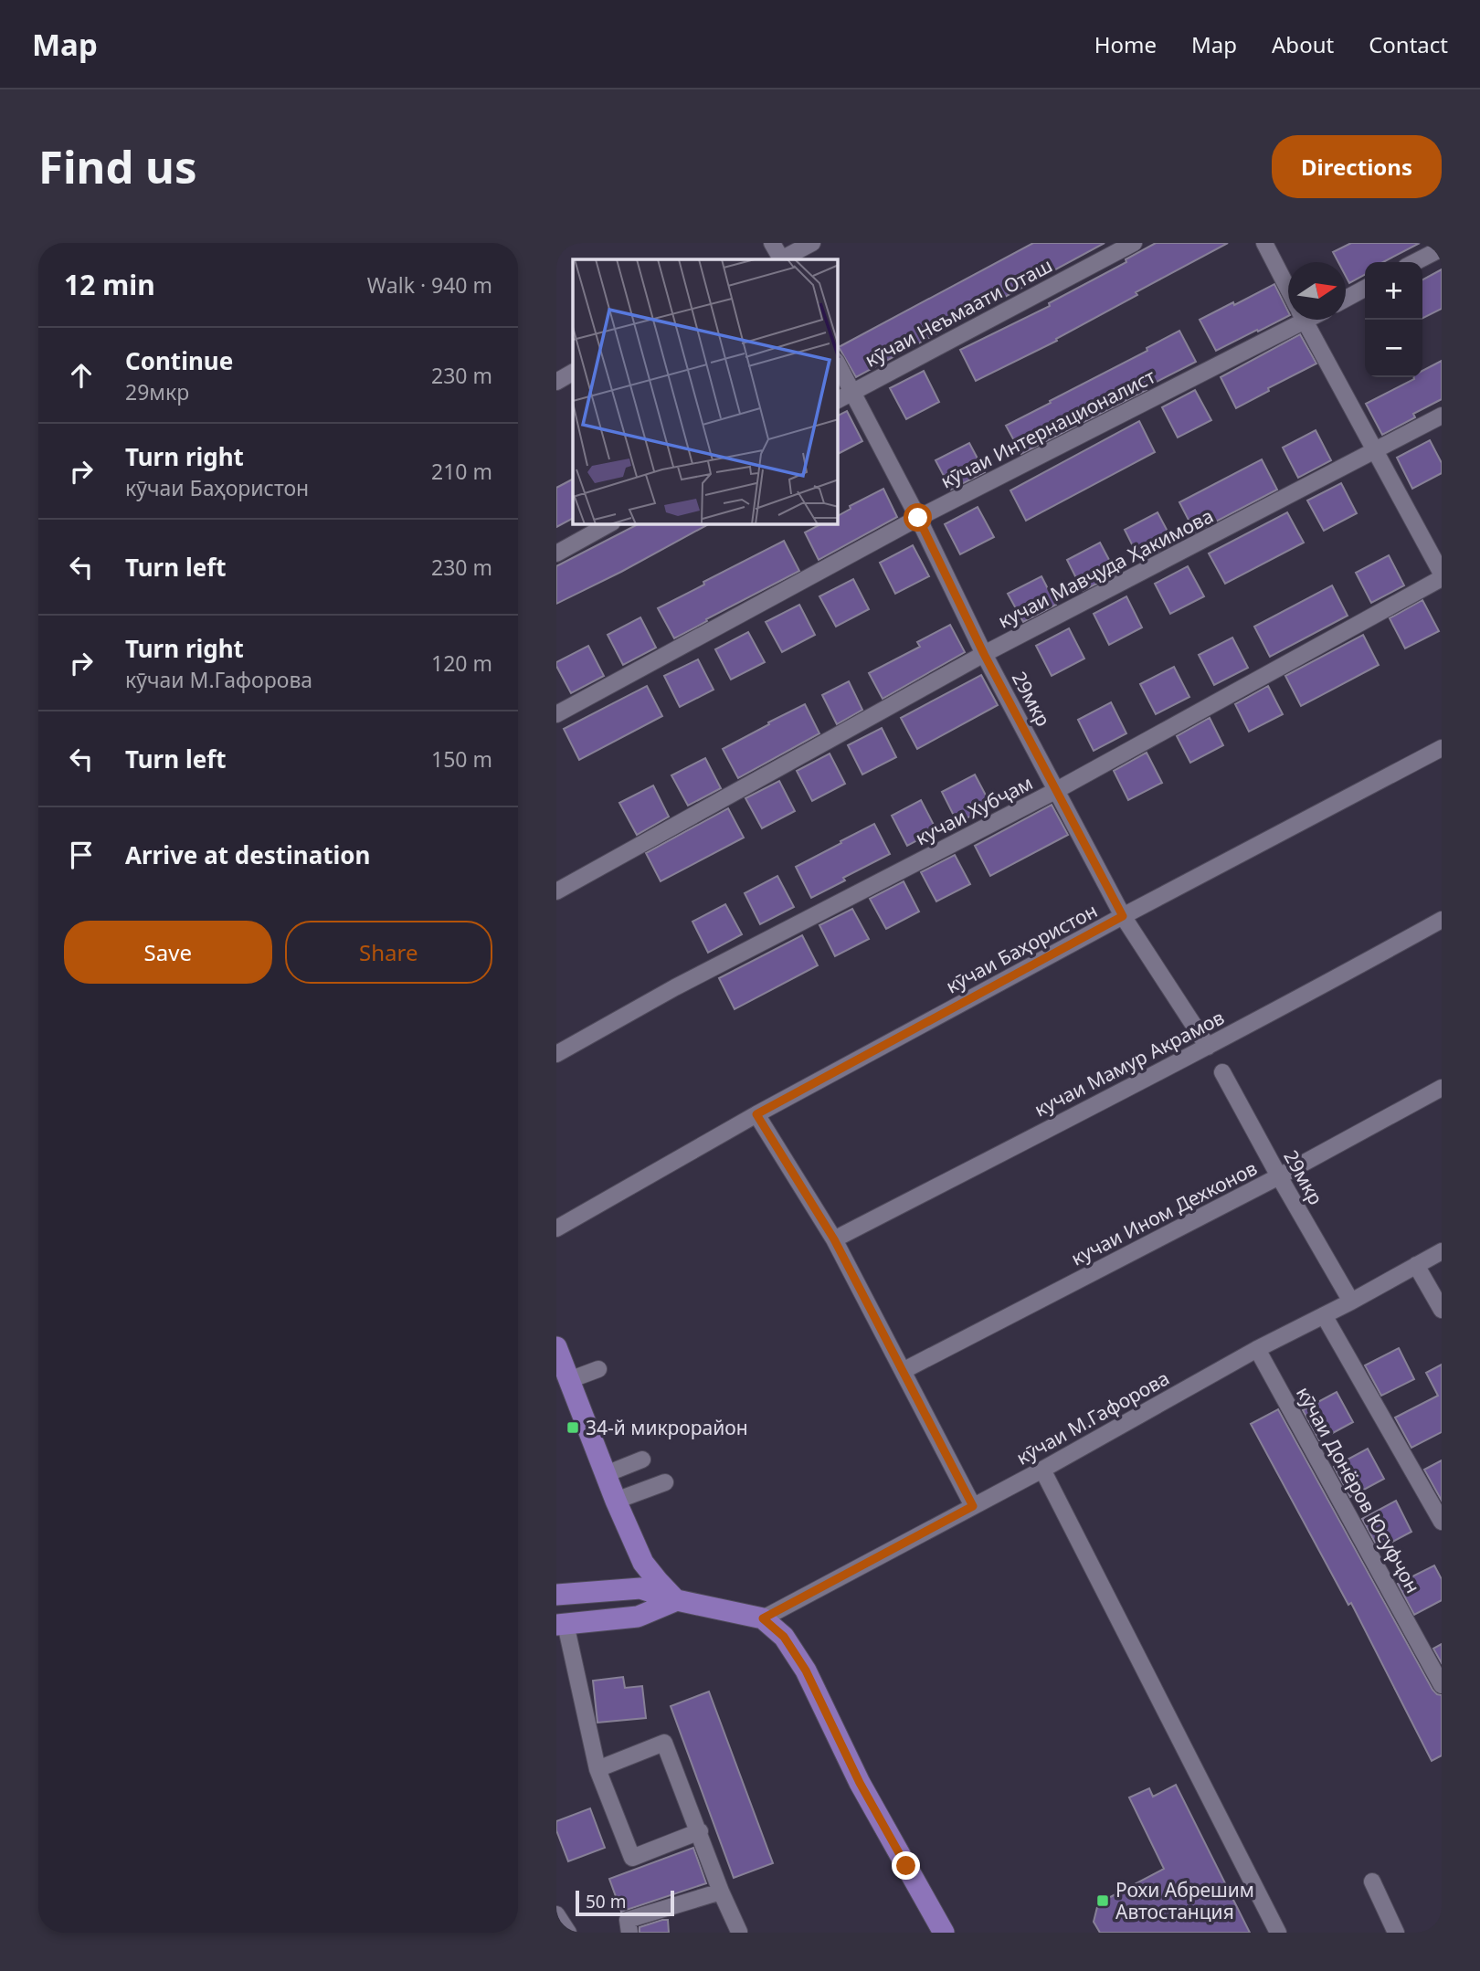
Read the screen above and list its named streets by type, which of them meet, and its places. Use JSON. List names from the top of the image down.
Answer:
{
  "streets": {
    "street": [
      "кӯчаи Неъмаати Оташ",
      "кӯчаи Интернационалист",
      "кучаи Мавҷуда Ҳакимова",
      "29мкр",
      "кучаи Хубҷам",
      "кӯчаи Баҳористон",
      "кучаи Мамур Акрамов",
      "кучаи Ином Дехконов",
      "кӯчаи М.Гафорова",
      "кӯчаи Донёров Юсуфҷон"
    ]
  },
  "crossings": [
    ["кӯчаи Неъмаати Оташ", "29мкр"],
    ["кӯчаи Интернационалист", "29мкр"],
    ["кучаи Мавҷуда Ҳакимова", "29мкр"],
    ["29мкр", "кучаи Хубҷам"],
    ["29мкр", "кӯчаи Баҳористон"],
    ["29мкр", "кучаи Мамур Акрамов"],
    ["29мкр", "кучаи Ином Дехконов"],
    ["29мкр", "кӯчаи М.Гафорова"],
    ["кӯчаи М.Гафорова", "кӯчаи Донёров Юсуфҷон"]
  ],
  "places": {
    "transit": ["34-й микрорайон", "Рохи Абрешим Автостанция"]
  },
  "scale_bar": "50 m",
  "north": "right",
  "page": {
    "header": "Map",
    "nav": [
      "Home",
      "Map",
      "About",
      "Contact"
    ],
    "buttons": [
      "Directions",
      ["Save", "Share"]
    ],
    "title": "Find us",
    "heading": ["12 min", "Walk · 940 m"],
    "map_buttons": ["+", "−"],
    "list": [
      ["Continue", "29мкр", "230 m"],
      ["Turn right", "кӯчаи Баҳористон", "210 m"],
      ["Turn left", "230 m"],
      ["Turn right", "кӯчаи М.Гафорова", "120 m"],
      ["Turn left", "150 m"],
      "Arrive at destination"
    ],
    "scale": "50 m"
  }
}
